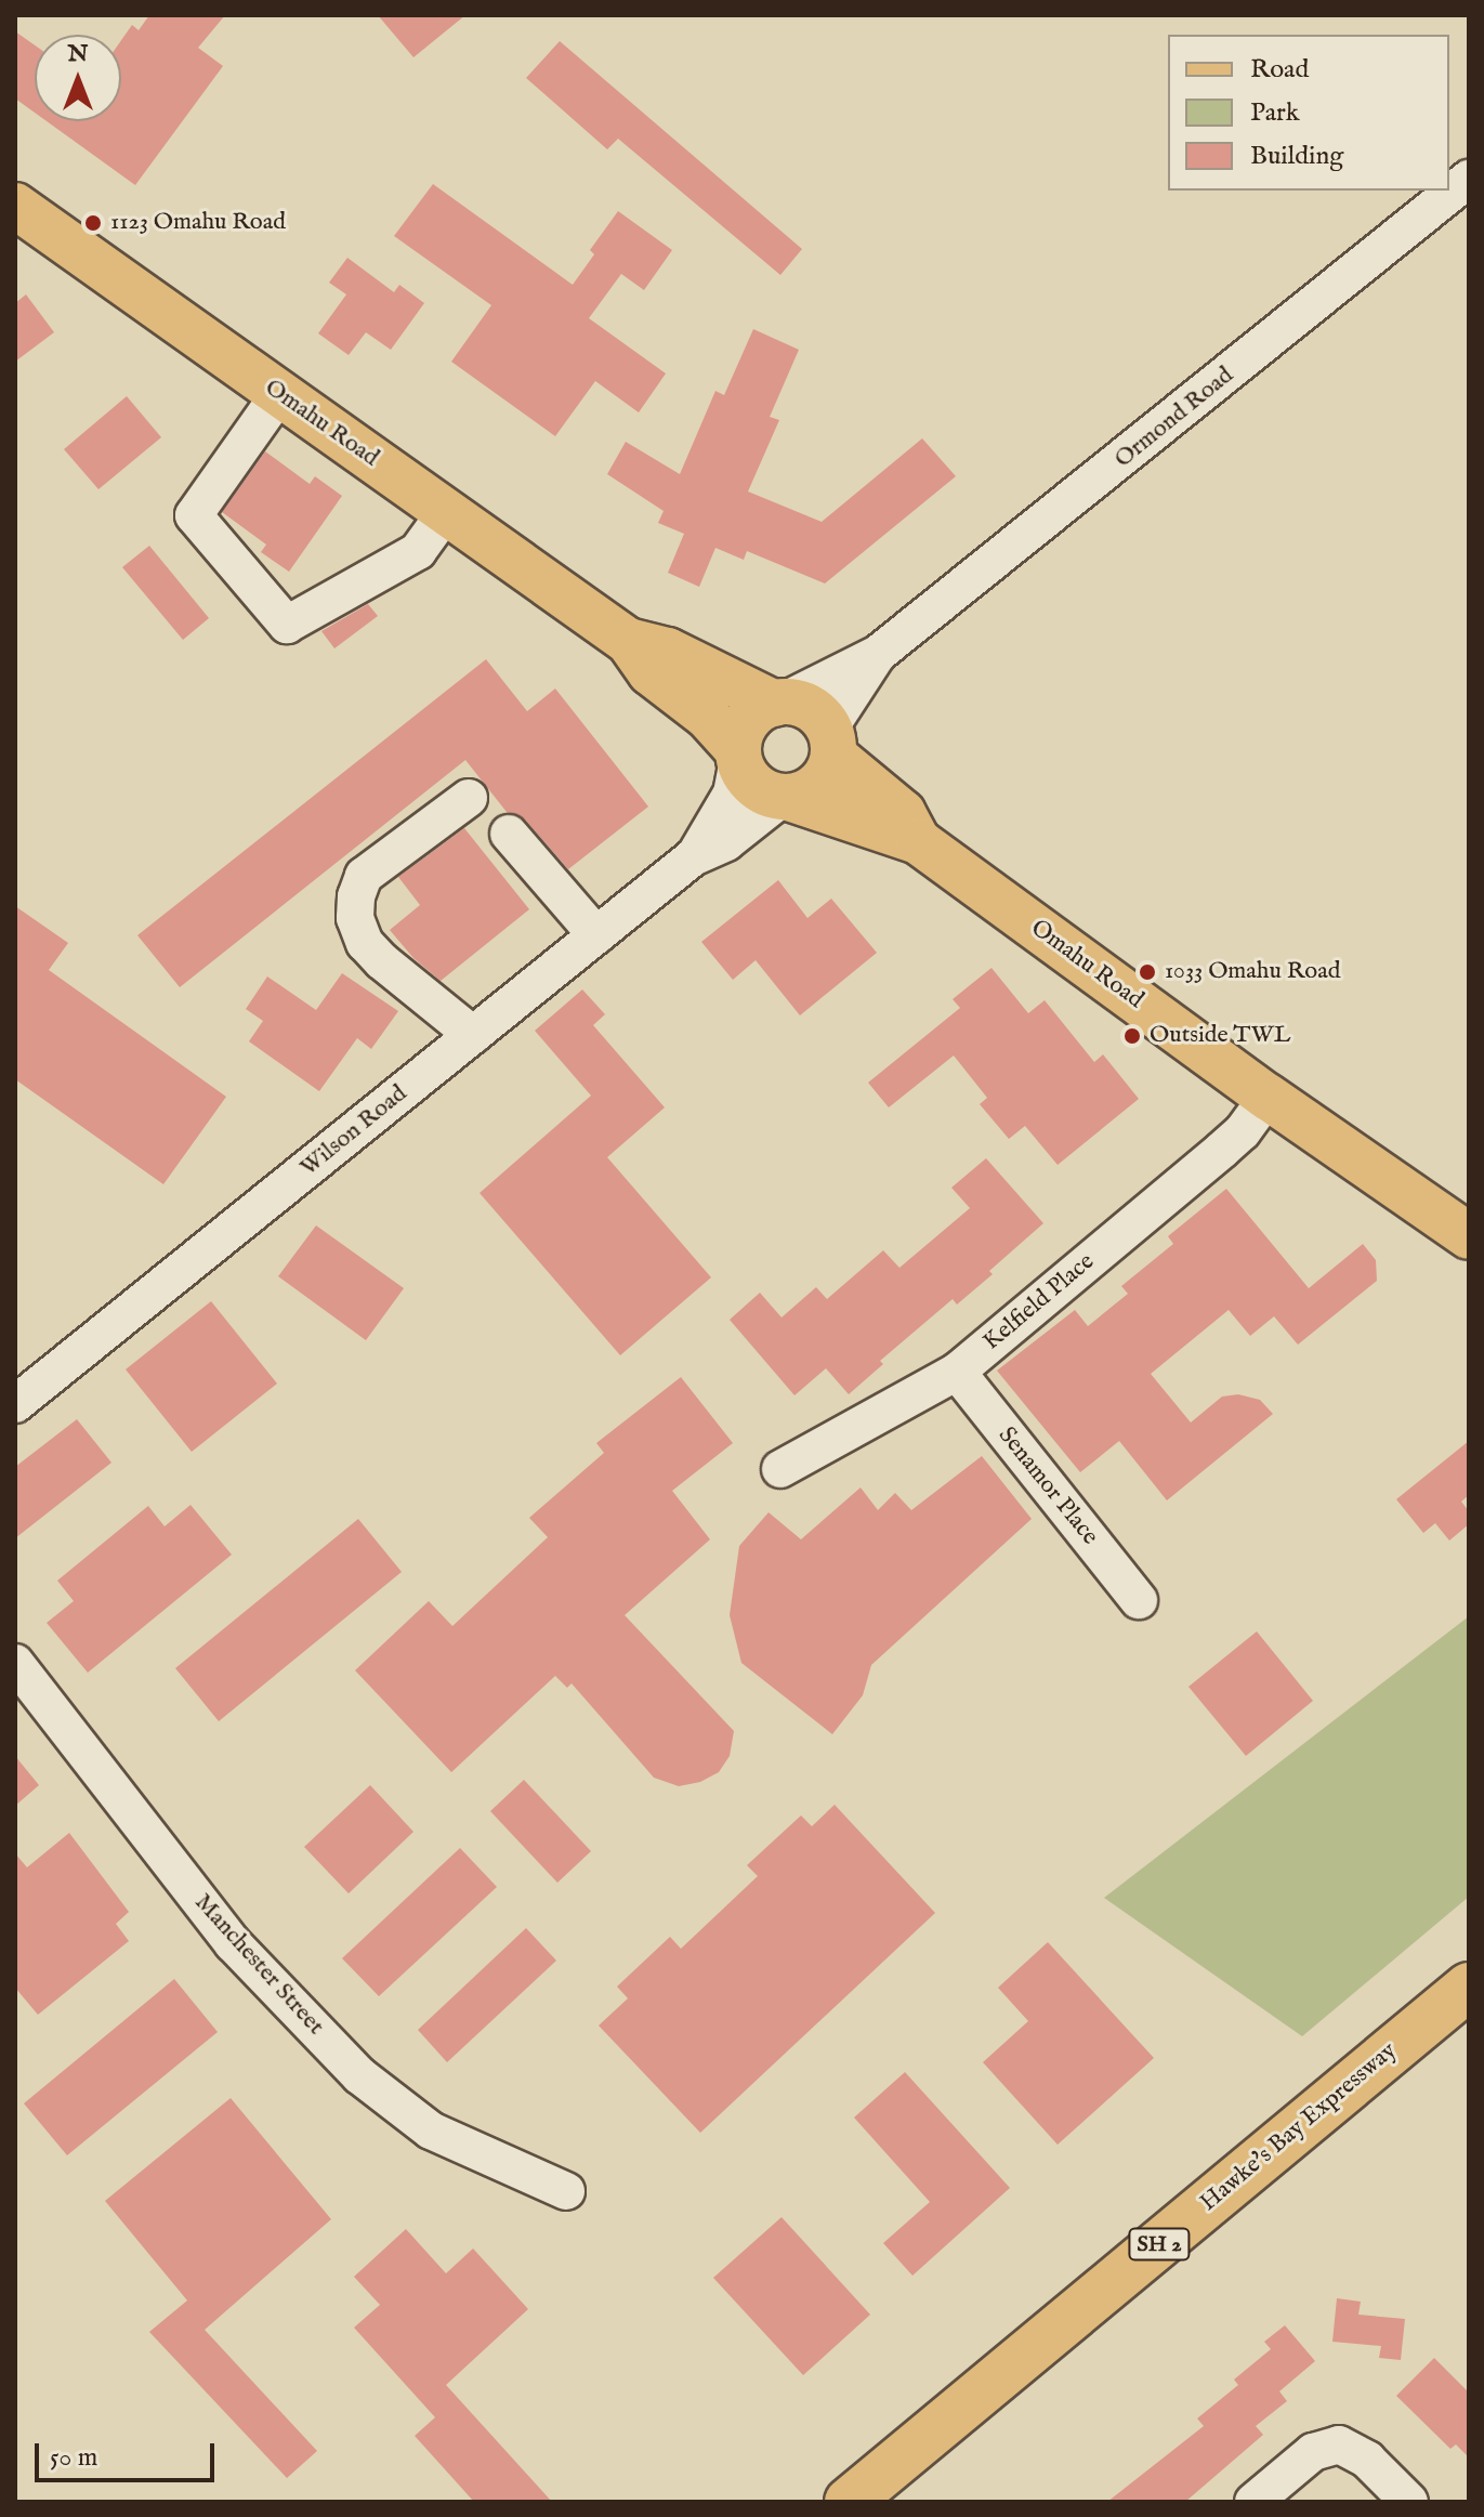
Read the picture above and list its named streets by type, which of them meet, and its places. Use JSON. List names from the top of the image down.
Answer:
{
  "streets": {
    "highway": ["Hawke's Bay Expressway", "SH 2"],
    "main road": ["Omahu Road"],
    "street": [
      "Ormond Road",
      "Wilson Road",
      "Kelfield Place",
      "Senamor Place",
      "Manchester Street"
    ]
  },
  "crossings": [
    ["Ormond Road", "Omahu Road"],
    ["Ormond Road", "Wilson Road"],
    ["Omahu Road", "Wilson Road"],
    ["Omahu Road", "Kelfield Place"],
    ["Kelfield Place", "Senamor Place"]
  ],
  "places": ["1123 Omahu Road", "1033 Omahu Road", "Outside TWL"],
  "legend": ["Road", "Park", "Building"],
  "scale_bar": "50 m",
  "north": "top"
}
